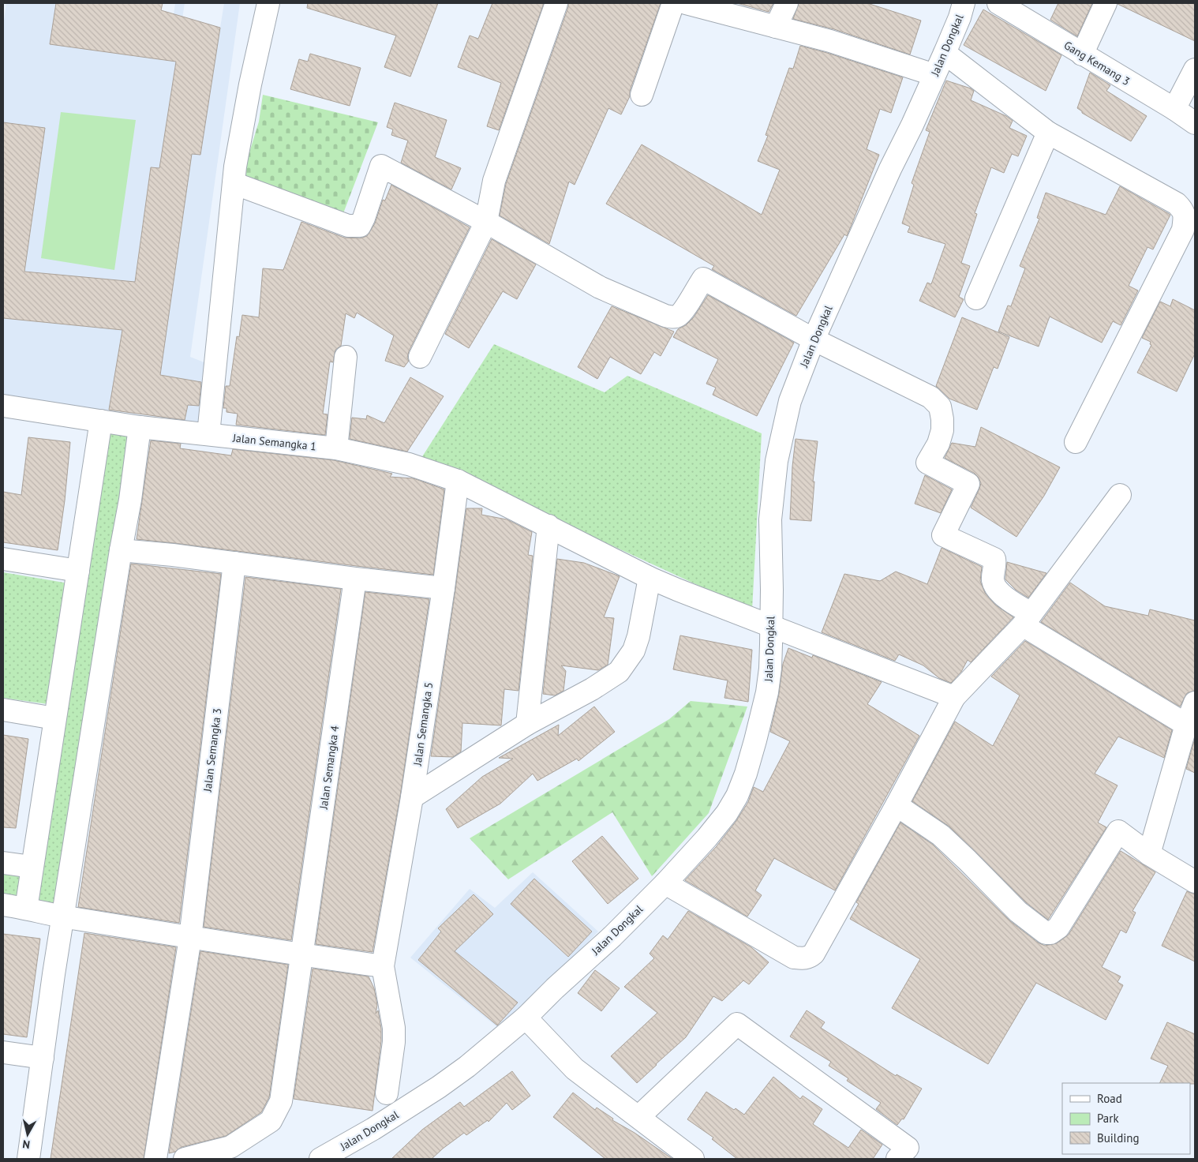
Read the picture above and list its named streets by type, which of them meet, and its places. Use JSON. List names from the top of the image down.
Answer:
{
  "streets": {
    "street": [
      "Jalan Dongkal",
      "Gang Kemang 3",
      "Jalan Semangka 1",
      "Jalan Semangka 5",
      "Jalan Semangka 3",
      "Jalan Semangka 4"
    ]
  },
  "crossings": [
    ["Jalan Dongkal", "Jalan Semangka 1"],
    ["Jalan Semangka 1", "Jalan Semangka 5"]
  ],
  "legend": ["Road", "Park", "Building"],
  "north": "bottom"
}
